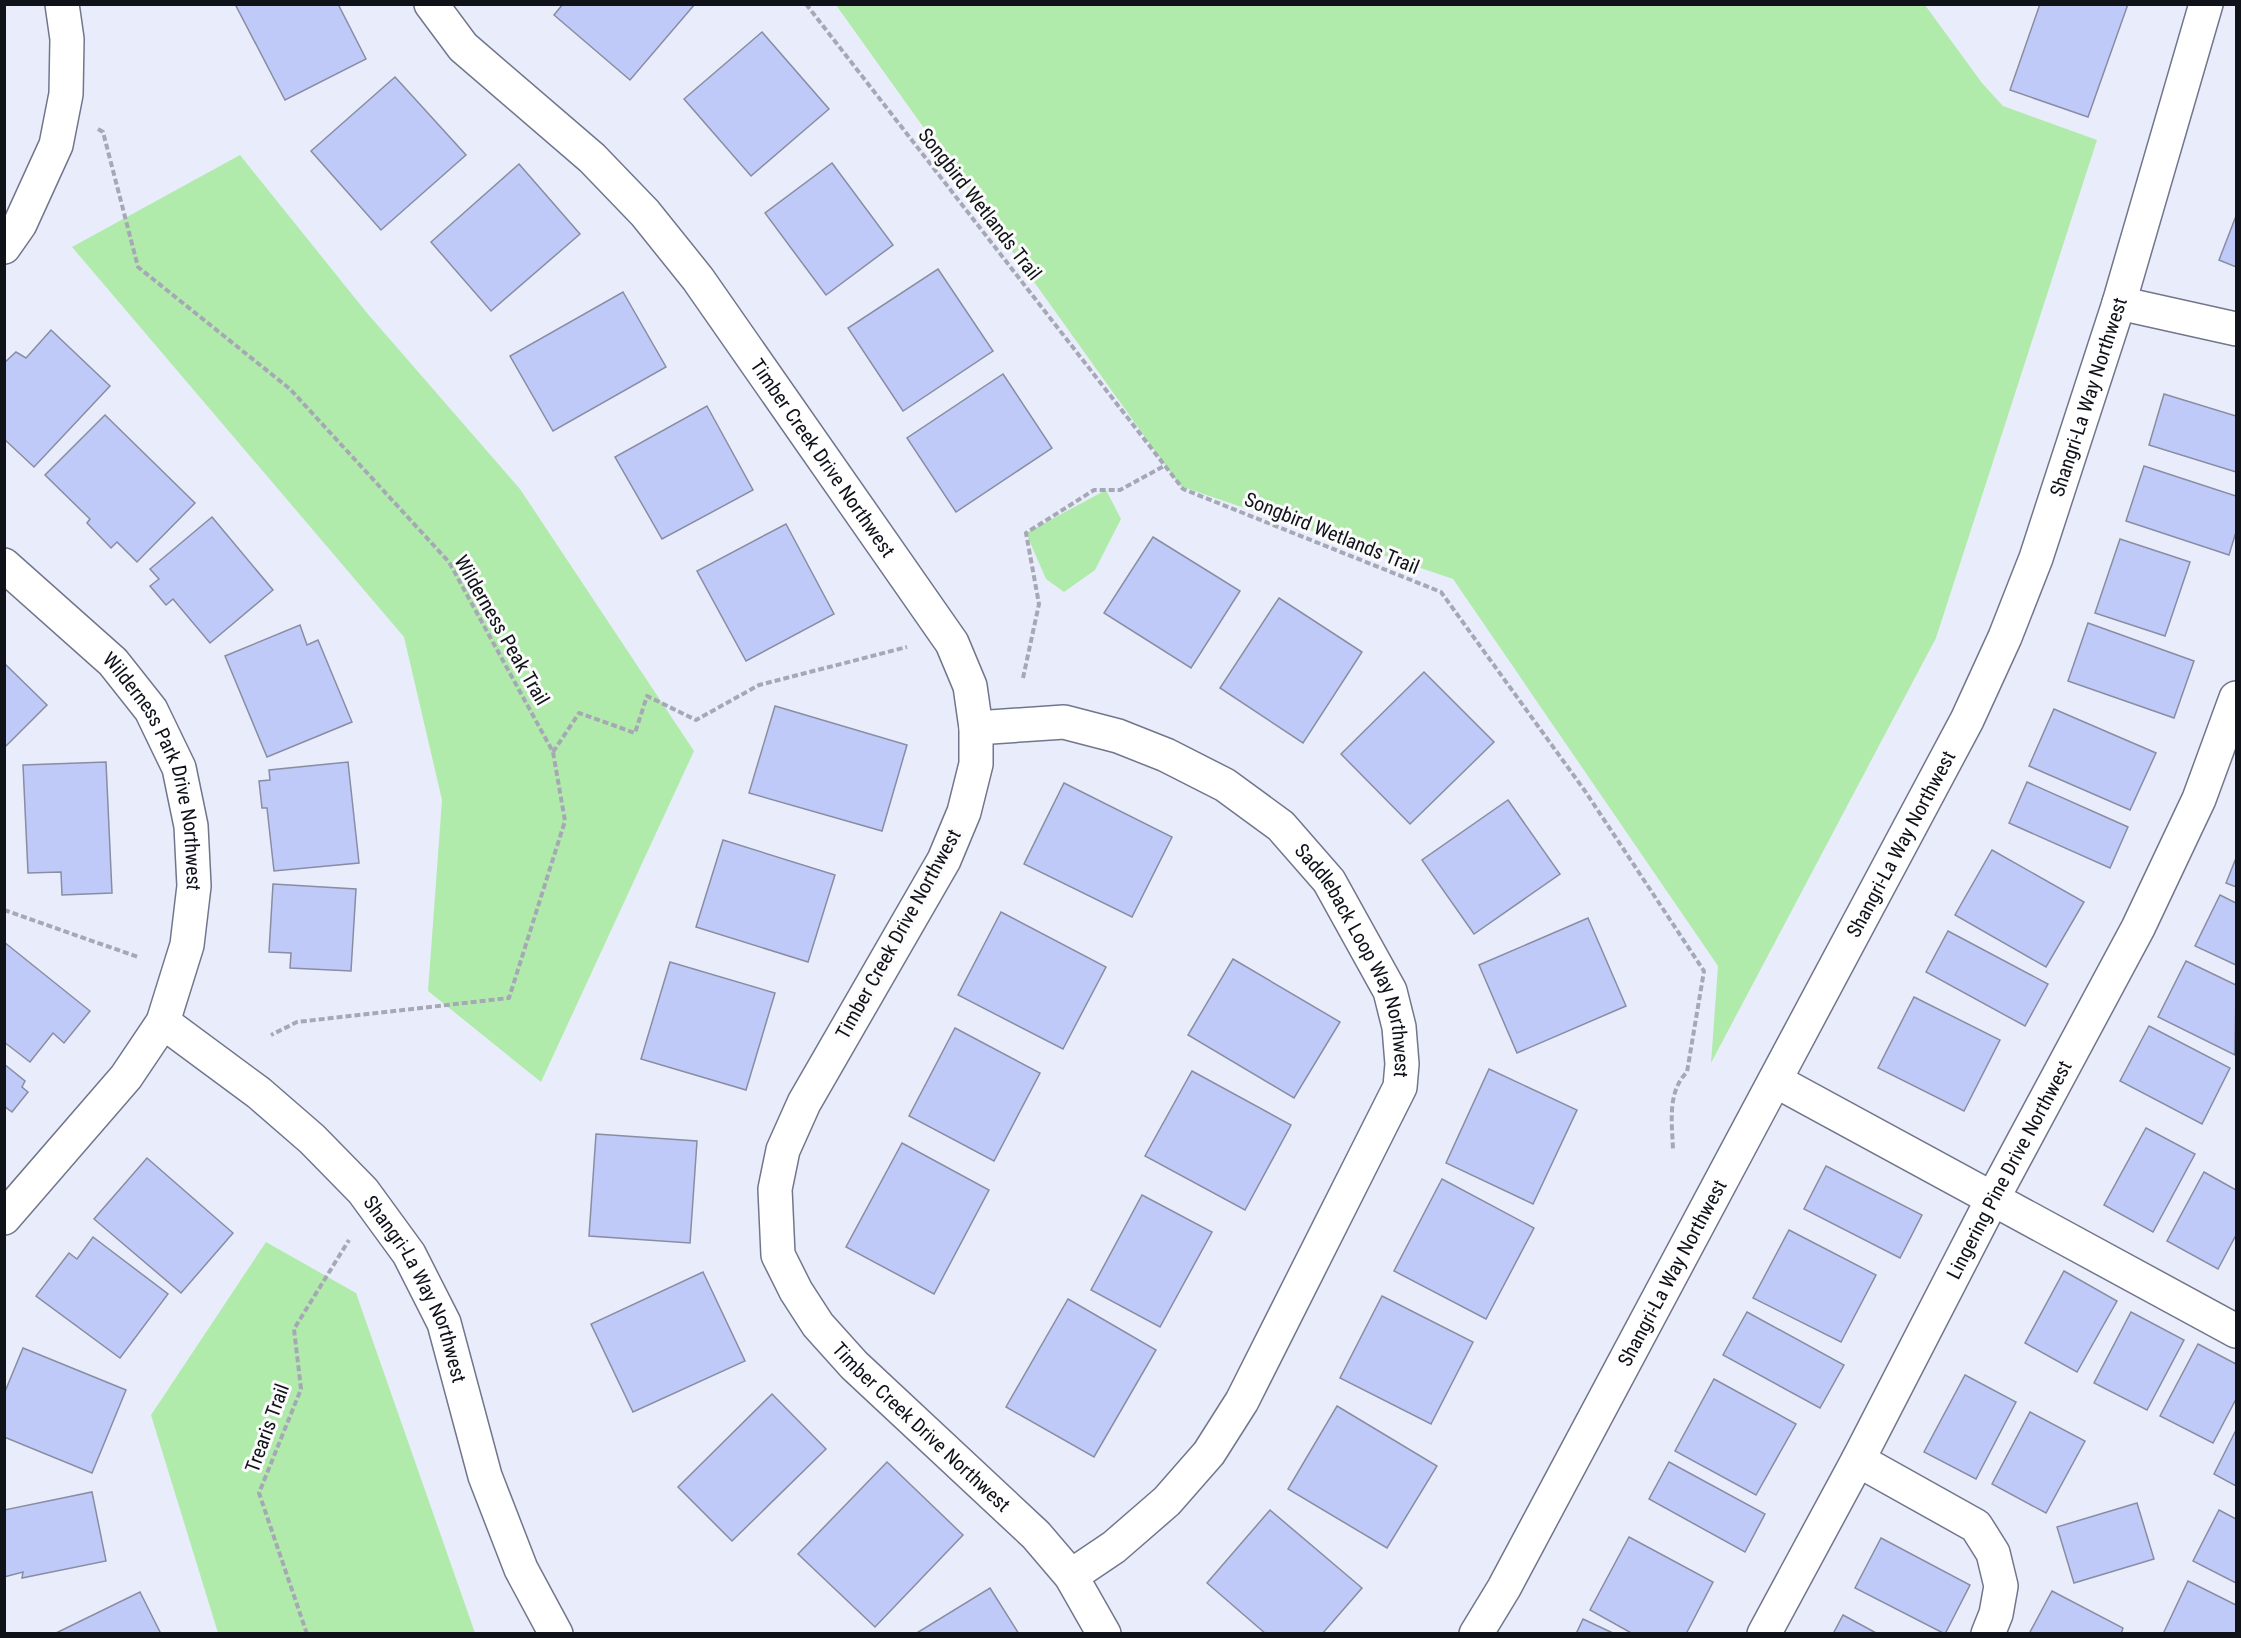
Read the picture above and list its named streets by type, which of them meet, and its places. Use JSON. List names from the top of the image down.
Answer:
{
  "streets": {
    "street": [
      "Shangri-La Way Northwest",
      "Timber Creek Drive Northwest",
      "Wilderness Park Drive Northwest",
      "Saddleback Loop Way Northwest",
      "Lingering Pine Drive Northwest"
    ],
    "path": ["Songbird Wetlands Trail", "Wilderness Peak Trail", "Trearis Trail"]
  },
  "crossings": [
    ["Shangri-La Way Northwest", "Wilderness Park Drive Northwest"],
    ["Timber Creek Drive Northwest", "Saddleback Loop Way Northwest"]
  ]
}
